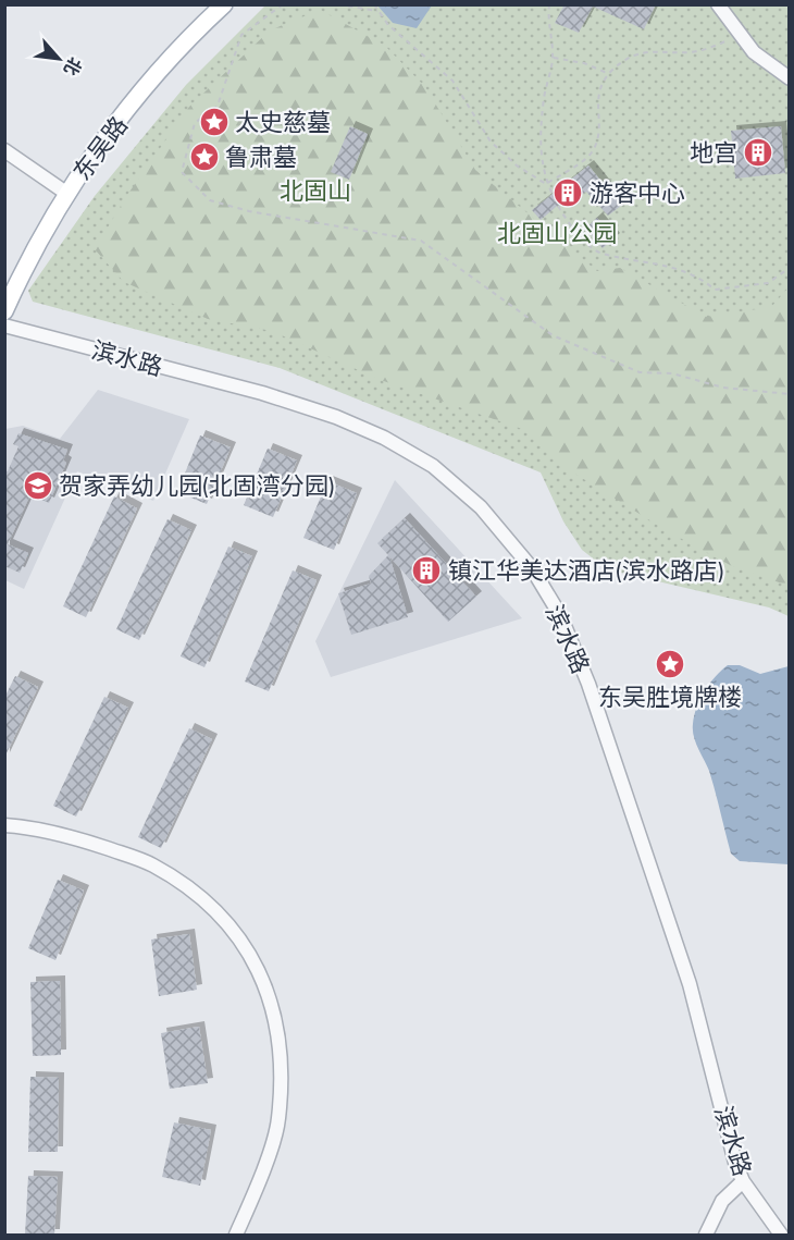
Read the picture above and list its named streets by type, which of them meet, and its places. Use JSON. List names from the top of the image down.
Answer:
{
  "streets": {
    "main road": ["东吴路"],
    "street": ["滨水路"]
  },
  "parks": ["北固山", "北固山公园"],
  "places": {
    "place": ["太史慈墓", "鲁肃墓", "东吴胜境牌楼"],
    "building": ["地宫", "游客中心", "镇江华美达酒店(滨水路店)"],
    "school or university": ["贺家弄幼儿园(北固湾分园)"]
  },
  "north": "bottom right"
}
